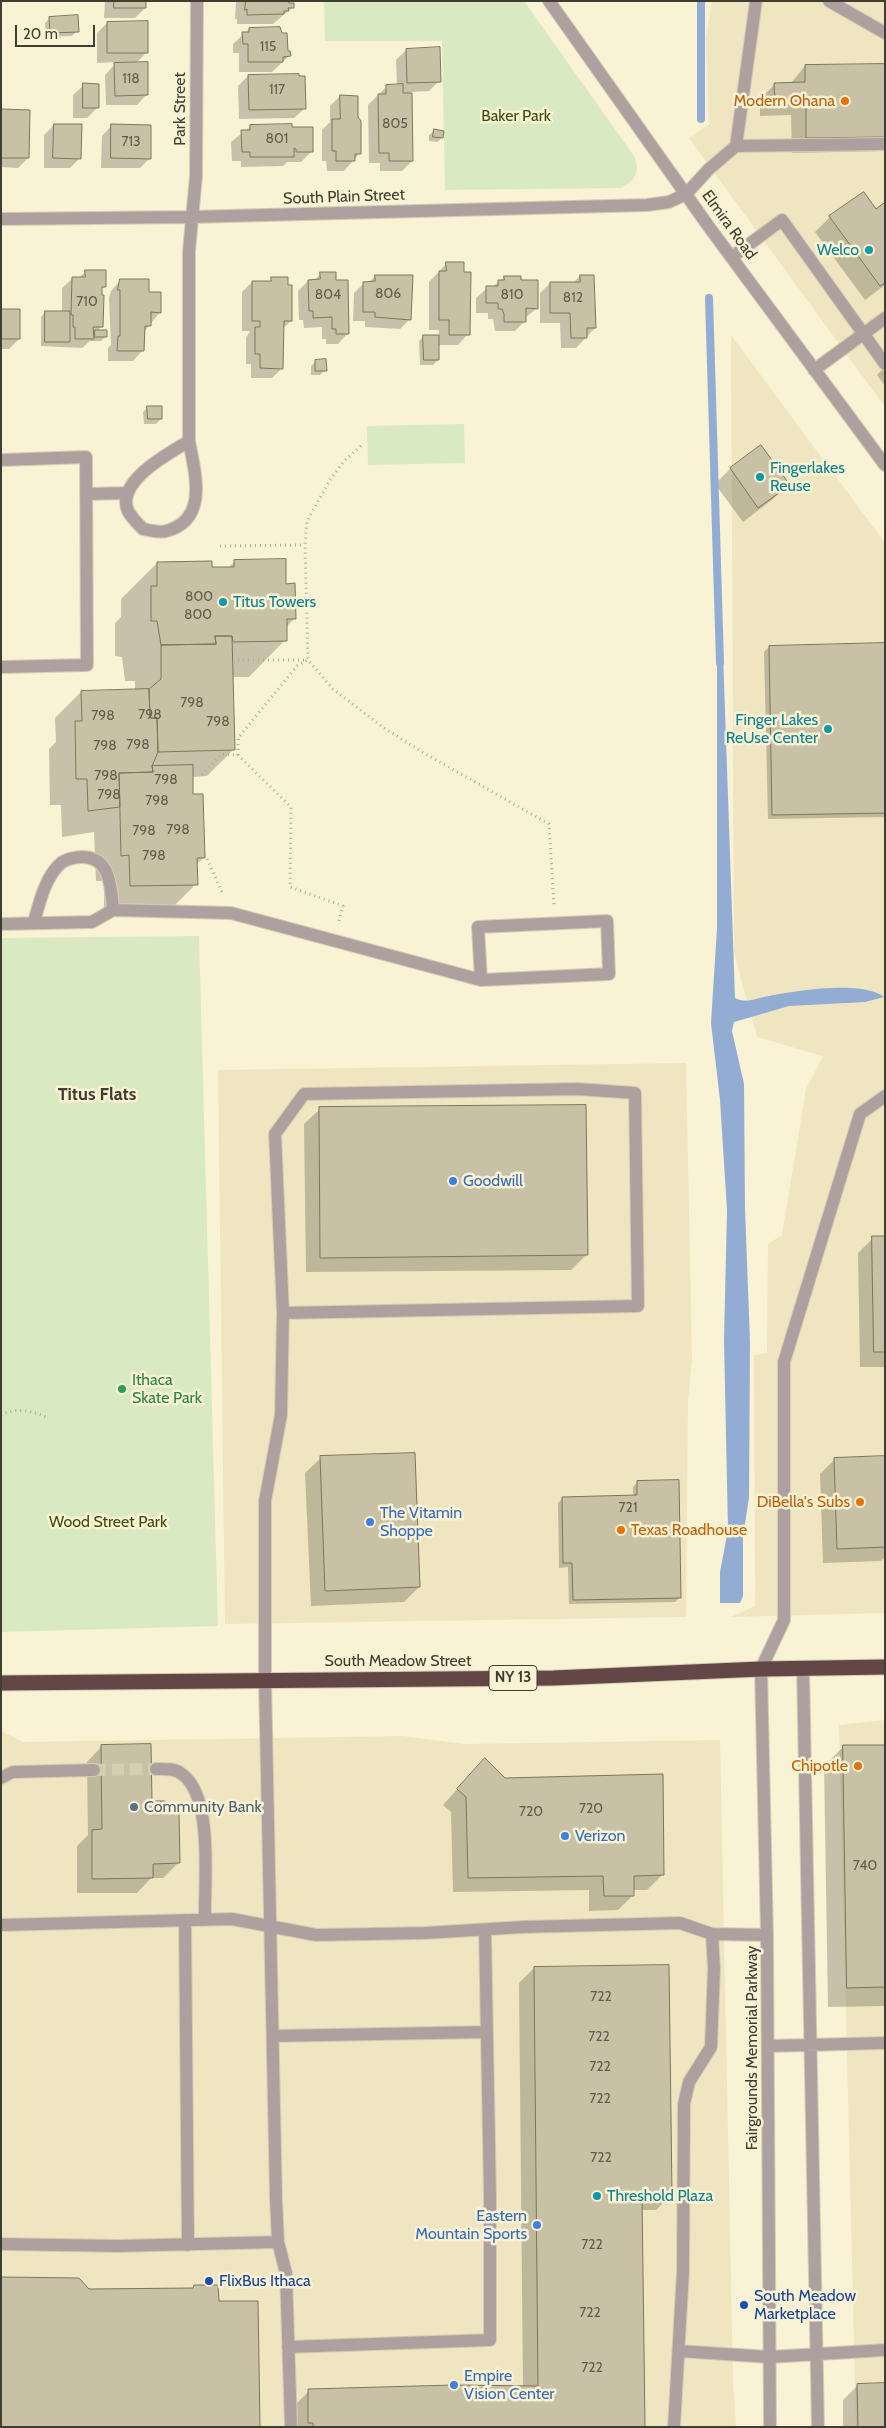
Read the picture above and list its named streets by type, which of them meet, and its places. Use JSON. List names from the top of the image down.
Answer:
{
  "streets": {
    "highway": ["South Meadow Street", "NY 13"],
    "street": [
      "Park Street",
      "South Plain Street",
      "Elmira Road",
      "Fairgrounds Memorial Parkway"
    ]
  },
  "crossings": [
    ["Park Street", "South Plain Street"],
    ["South Plain Street", "Elmira Road"],
    ["South Meadow Street", "Fairgrounds Memorial Parkway"]
  ],
  "districts": ["Titus Flats"],
  "parks": ["Baker Park", "Wood Street Park"],
  "places": [
    "Modern Ohana",
    "Welco",
    "Fingerlakes Reuse",
    "Titus Towers",
    "Finger Lakes ReUse Center",
    "Goodwill",
    "Ithaca Skate Park",
    "DiBella's Subs",
    "The Vitamin Shoppe",
    "Texas Roadhouse",
    "Chipotle",
    "Community Bank",
    "Verizon",
    "Threshold Plaza",
    "Eastern Mountain Sports",
    "FlixBus Ithaca",
    "South Meadow Marketplace",
    "Empire Vision Center"
  ],
  "house_numbers": [
    "115",
    "118",
    "117",
    "805",
    "801",
    "713",
    "806",
    "804",
    "810",
    "812",
    "710",
    "800",
    "800",
    "798",
    "798",
    "798",
    "798",
    "798",
    "798",
    "798",
    "798",
    "798",
    "798",
    "798",
    "798",
    "798",
    "721",
    "720",
    "720",
    "740",
    "722",
    "722",
    "722",
    "722",
    "722",
    "722",
    "722",
    "722"
  ],
  "scale_bar": "20 m"
}
